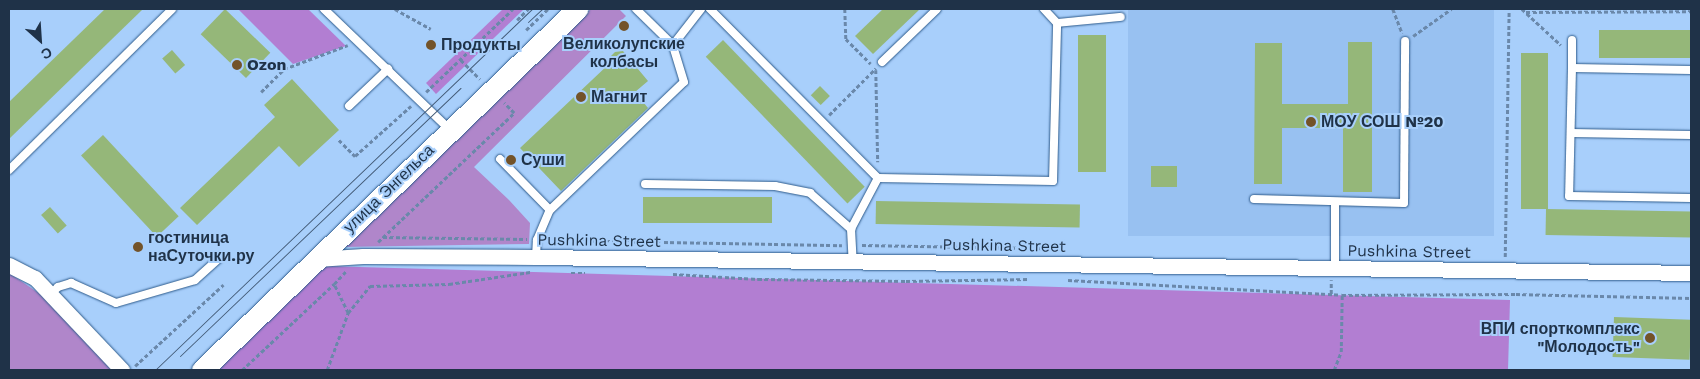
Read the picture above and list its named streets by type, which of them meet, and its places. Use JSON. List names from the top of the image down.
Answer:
{
  "streets": {
    "main road": ["улица Энгельса"],
    "street": ["Pushkina Street"]
  },
  "crossings": [
    ["улица Энгельса", "Pushkina Street"]
  ],
  "places": [
    "Великолупские колбасы",
    "Продукты",
    "Ozon",
    "Магнит",
    "МОУ СОШ №20",
    "Суши",
    "гостиница наСуточки.ру",
    "ВПИ спорткомплекс \"Молодость\""
  ],
  "north": "bottom right"
}
